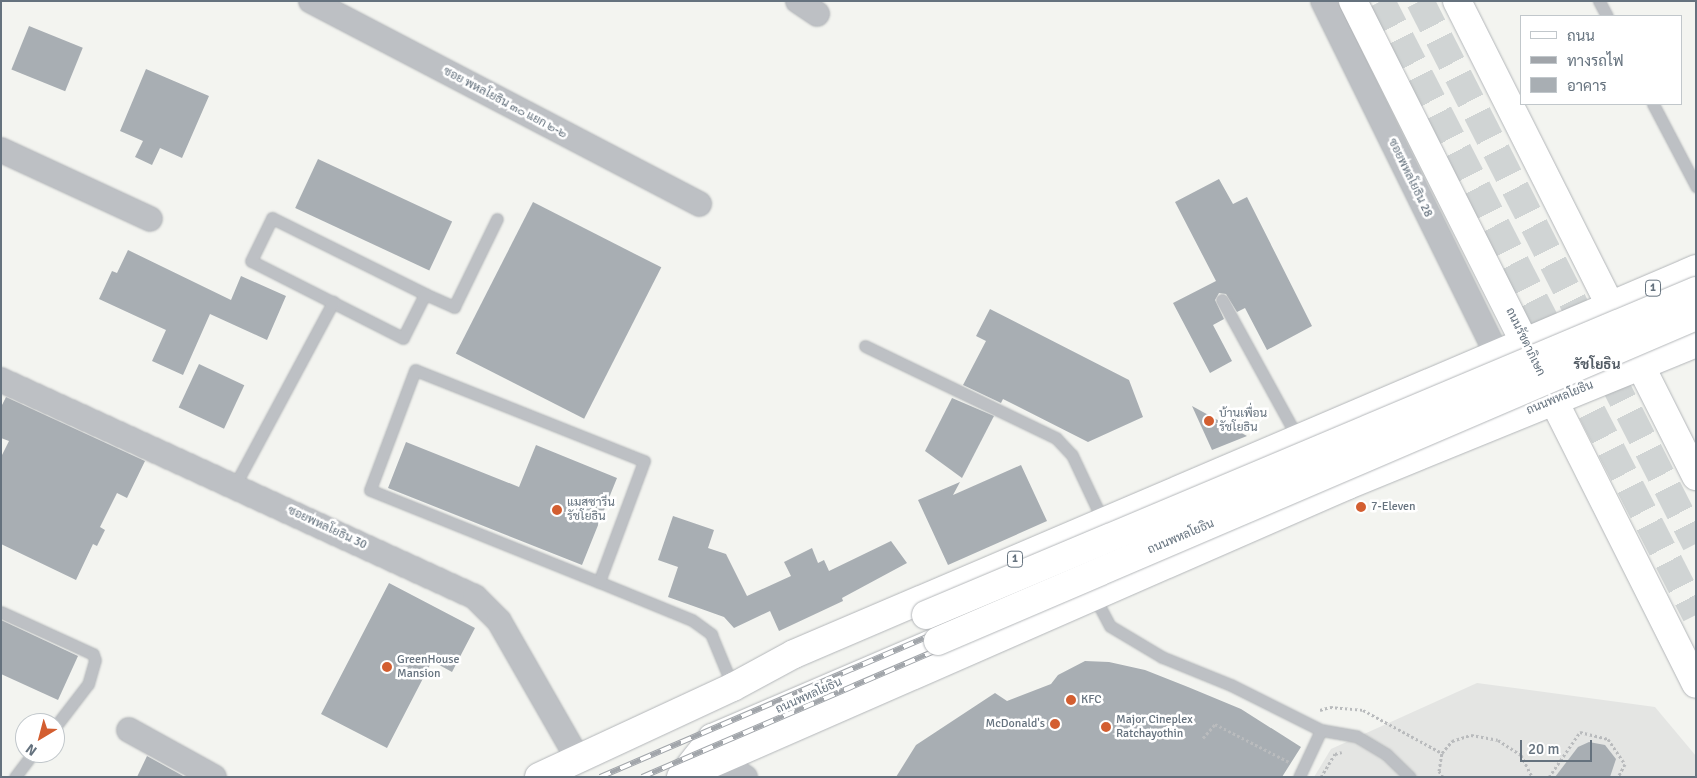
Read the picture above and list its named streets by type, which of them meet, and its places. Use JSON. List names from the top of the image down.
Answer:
{
  "streets": {
    "main road": ["1", "ถนนรัชดาภิเษก", "ถนนพหลโยธิน"],
    "street": ["ซอย พหลโยธิน ๓๐ แยก ๒-๒", "ซอยพหลโยธิน 28", "ซอยพหลโยธิน 30"]
  },
  "crossings": [
    ["ซอยพหลโยธิน 28", "1"],
    ["1", "ถนนรัชดาภิเษก"],
    ["1", "ซอยพหลโยธิน 30"],
    ["ถนนรัชดาภิเษก", "ถนนพหลโยธิน"]
  ],
  "districts": ["รัชโยธิน"],
  "places": [
    "บ้านเพื่อน รัชโยธิน",
    "7-Eleven",
    "แมสซารีน รัชโยธิน",
    "GreenHouse Mansion",
    "KFC",
    "McDonald's",
    "Major Cineplex Ratchayothin"
  ],
  "legend": ["ถนน", "ทางรถไฟ", "อาคาร"],
  "scale_bar": "20 m",
  "north": "bottom left"
}
